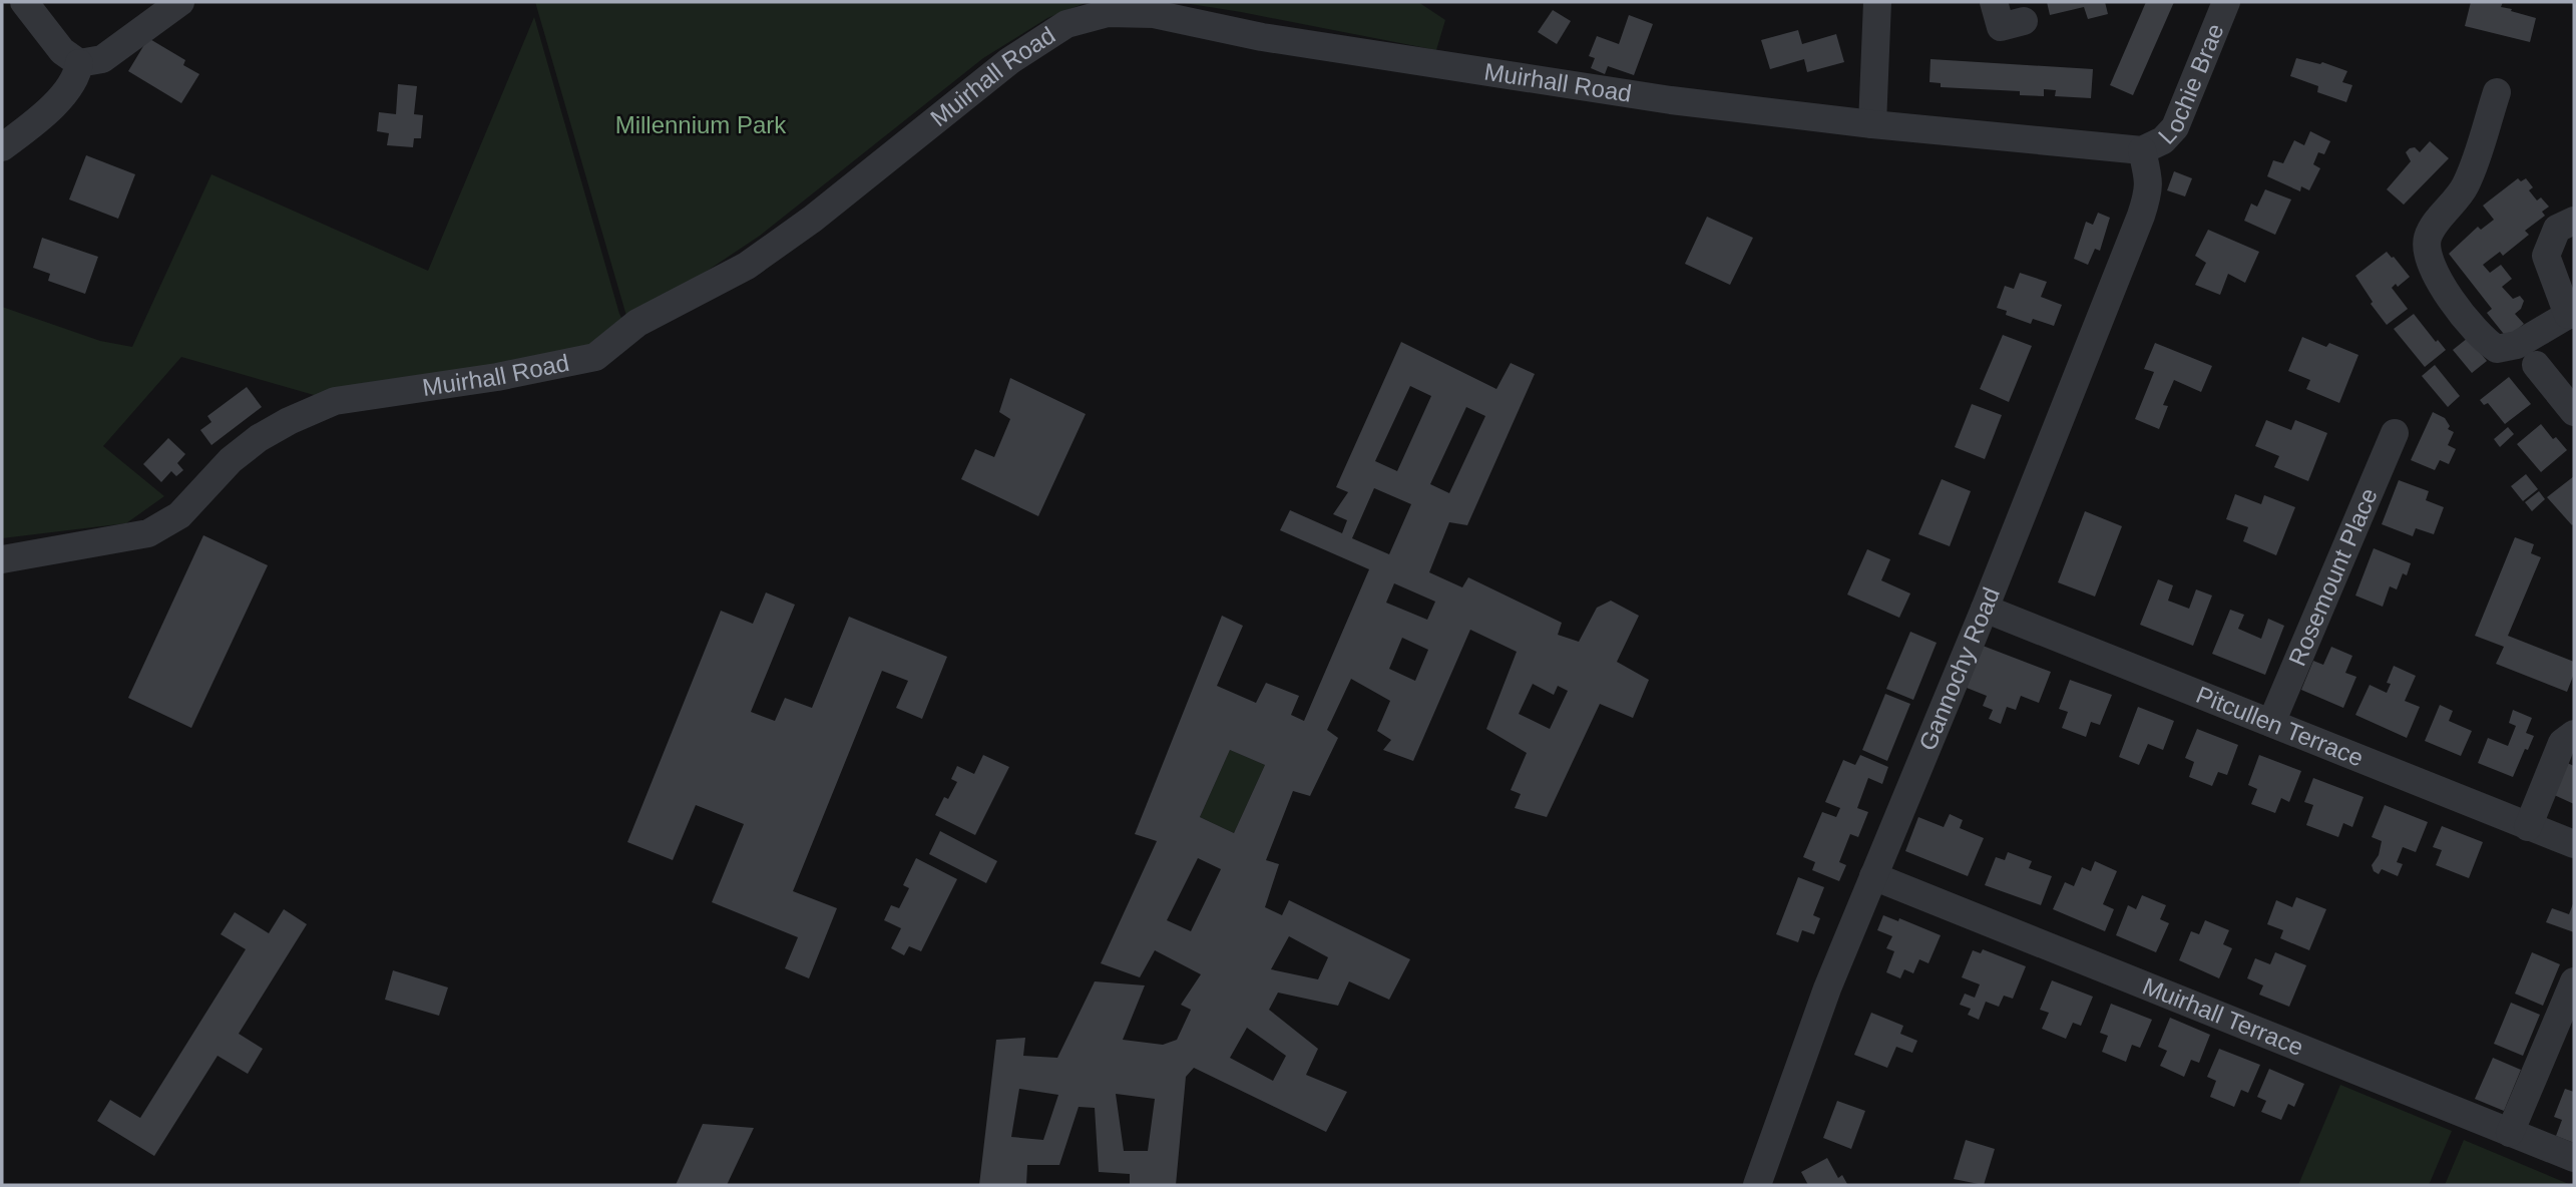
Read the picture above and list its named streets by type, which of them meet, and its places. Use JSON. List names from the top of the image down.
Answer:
{
  "streets": {
    "street": [
      "Muirhall Road",
      "Lochie Brae",
      "Rosemount Place",
      "Gannochy Road",
      "Pitcullen Terrace",
      "Muirhall Terrace"
    ]
  },
  "crossings": [
    ["Muirhall Road", "Lochie Brae"],
    ["Muirhall Road", "Gannochy Road"],
    ["Lochie Brae", "Gannochy Road"],
    ["Rosemount Place", "Pitcullen Terrace"],
    ["Gannochy Road", "Pitcullen Terrace"],
    ["Gannochy Road", "Muirhall Terrace"]
  ],
  "parks": ["Millennium Park"]
}
